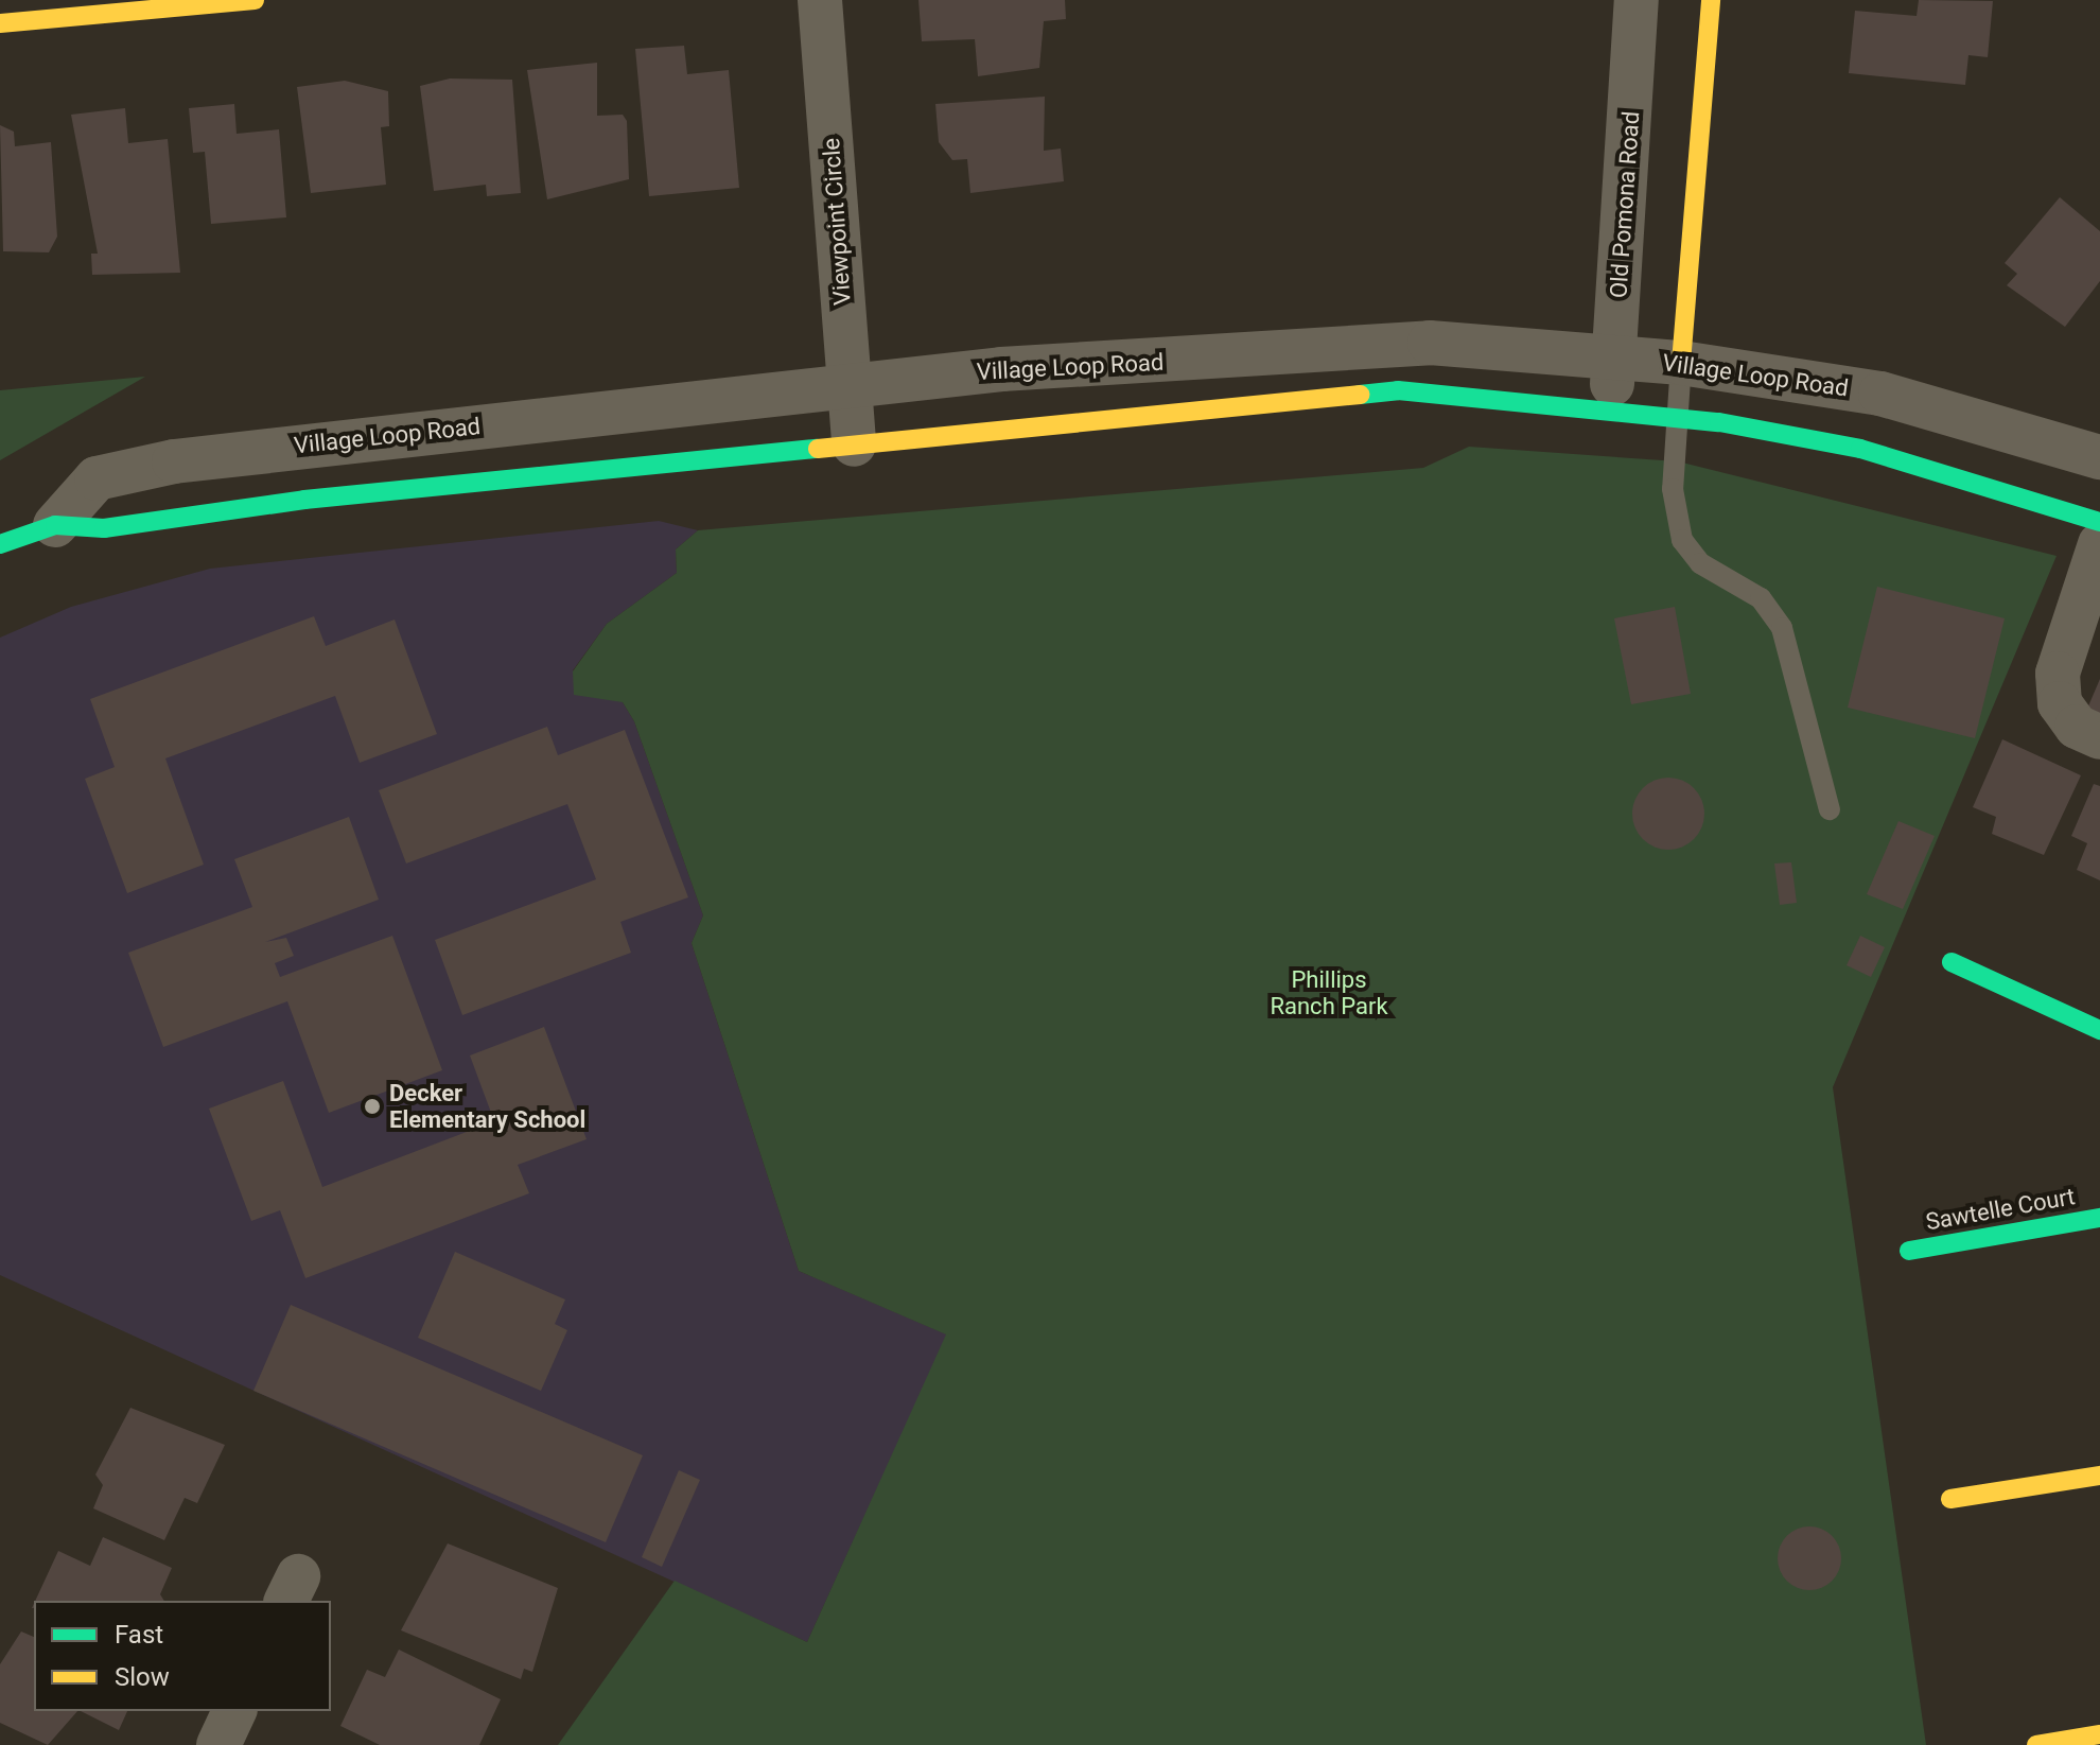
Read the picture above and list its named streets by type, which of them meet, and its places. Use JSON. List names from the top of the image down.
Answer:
{
  "streets": {
    "street": [
      "Old Pomona Road",
      "Viewpoint Circle",
      "Village Loop Road",
      "Sawtelle Court"
    ]
  },
  "crossings": [
    ["Old Pomona Road", "Village Loop Road"],
    ["Viewpoint Circle", "Village Loop Road"]
  ],
  "parks": ["Phillips Ranch Park"],
  "places": ["Decker Elementary School"],
  "legend": ["Fast", "Slow"]
}
